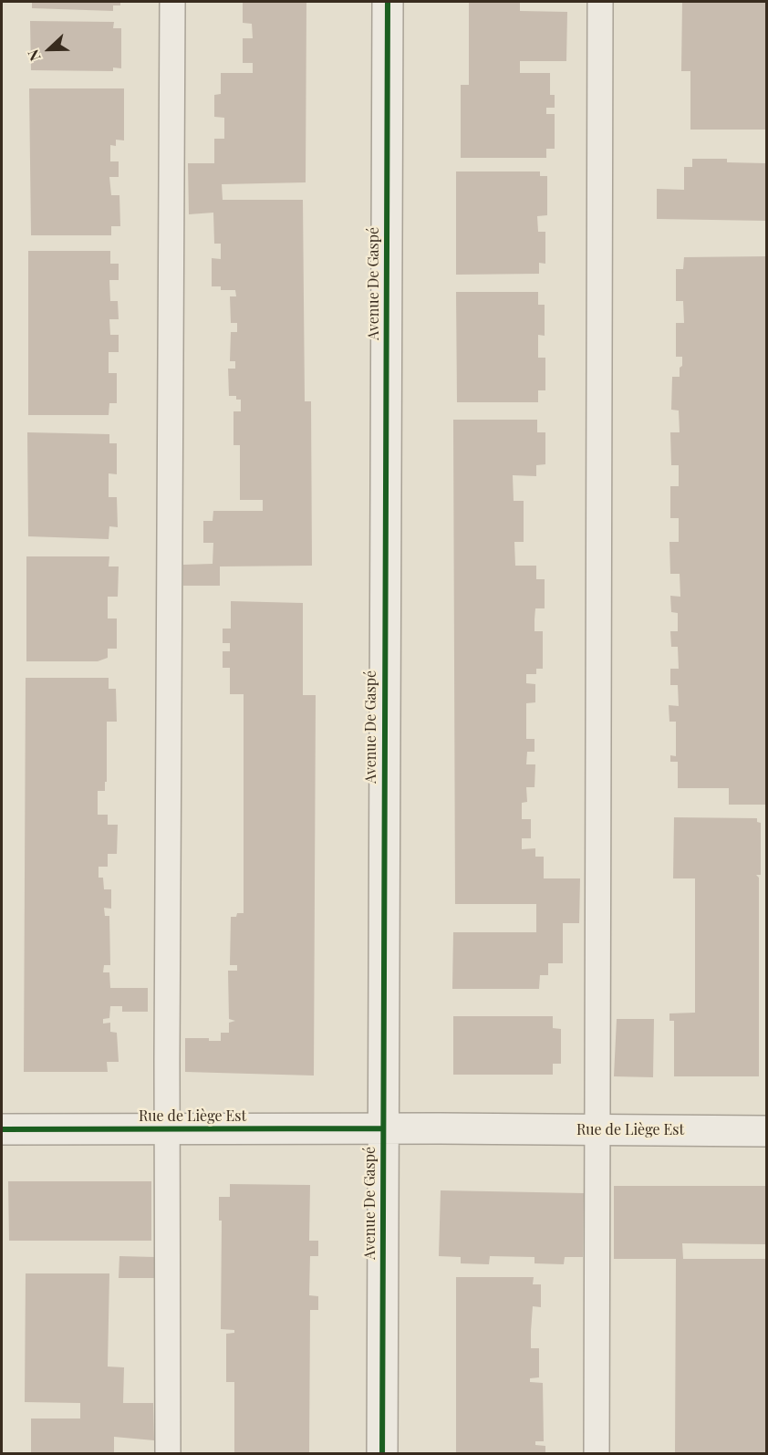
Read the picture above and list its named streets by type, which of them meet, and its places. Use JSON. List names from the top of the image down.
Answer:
{
  "streets": {
    "street": ["Avenue De Gaspé", "Rue de Liège Est"]
  },
  "crossings": [
    ["Avenue De Gaspé", "Rue de Liège Est"]
  ],
  "north": "left"
}
